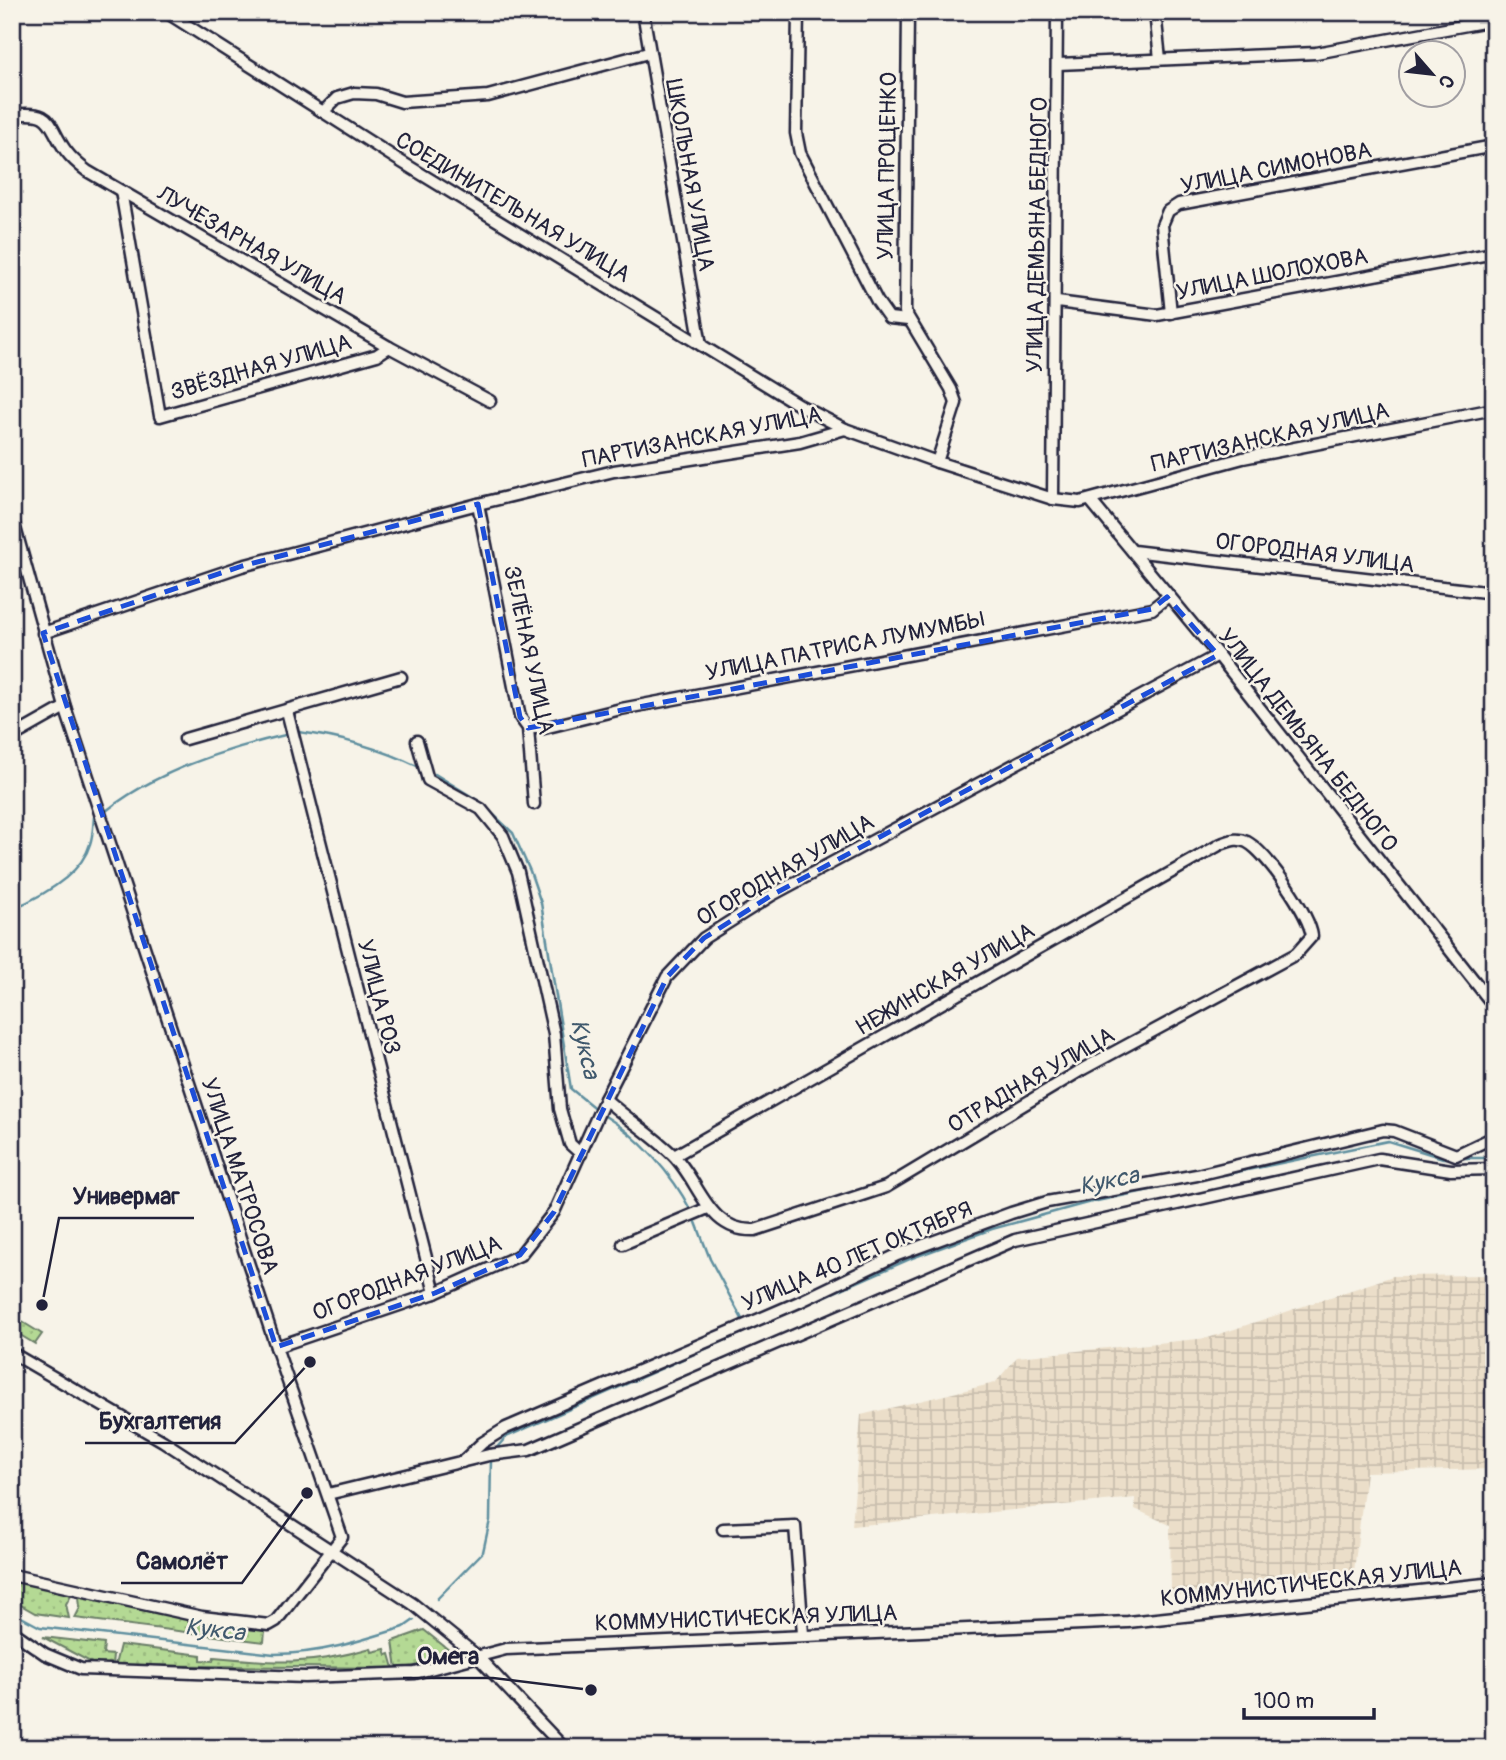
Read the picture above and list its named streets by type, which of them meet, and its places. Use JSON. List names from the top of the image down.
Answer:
{
  "streets": {
    "street": [
      "УЛИЦА ПРОЦЕНКО",
      "УЛИЦА СИМОНОВА",
      "ШКОЛЬНАЯ УЛИЦА",
      "СОЕДИНИТЕЛЬНАЯ УЛИЦА",
      "УЛИЦА ДЕМЬЯНА БЕДНОГО",
      "ЛУЧЕЗАРНАЯ УЛИЦА",
      "УЛИЦА ШОЛОХОВА",
      "ЗВЁЗДНАЯ УЛИЦА",
      "ПАРТИЗАНСКАЯ УЛИЦА",
      "ОГОРОДНАЯ УЛИЦА",
      "УЛИЦА ПАТРИСА ЛУМУМБЫ",
      "ЗЕЛЁНАЯ УЛИЦА",
      "НЕЖИНСКАЯ УЛИЦА",
      "УЛИЦА РОЗ",
      "ОТРАДНАЯ УЛИЦА",
      "УЛИЦА МАТРОСОВА",
      "УЛИЦА 40 ЛЕТ ОКТЯБРЯ",
      "КОММУНИСТИЧЕСКАЯ УЛИЦА"
    ]
  },
  "crossings": [
    ["УЛИЦА ПРОЦЕНКО", "ПАРТИЗАНСКАЯ УЛИЦА"],
    ["УЛИЦА СИМОНОВА", "УЛИЦА ШОЛОХОВА"],
    ["ШКОЛЬНАЯ УЛИЦА", "СОЕДИНИТЕЛЬНАЯ УЛИЦА"],
    ["СОЕДИНИТЕЛЬНАЯ УЛИЦА", "ПАРТИЗАНСКАЯ УЛИЦА"],
    ["УЛИЦА ДЕМЬЯНА БЕДНОГО", "УЛИЦА ШОЛОХОВА"],
    ["УЛИЦА ДЕМЬЯНА БЕДНОГО", "ПАРТИЗАНСКАЯ УЛИЦА"],
    ["УЛИЦА ДЕМЬЯНА БЕДНОГО", "ОГОРОДНАЯ УЛИЦА"],
    ["УЛИЦА ДЕМЬЯНА БЕДНОГО", "УЛИЦА ПАТРИСА ЛУМУМБЫ"],
    ["ЛУЧЕЗАРНАЯ УЛИЦА", "ЗВЁЗДНАЯ УЛИЦА"],
    ["ПАРТИЗАНСКАЯ УЛИЦА", "ЗЕЛЁНАЯ УЛИЦА"],
    ["ПАРТИЗАНСКАЯ УЛИЦА", "УЛИЦА МАТРОСОВА"],
    ["ОГОРОДНАЯ УЛИЦА", "УЛИЦА РОЗ"],
    ["ОГОРОДНАЯ УЛИЦА", "УЛИЦА МАТРОСОВА"],
    ["УЛИЦА ПАТРИСА ЛУМУМБЫ", "ЗЕЛЁНАЯ УЛИЦА"],
    ["НЕЖИНСКАЯ УЛИЦА", "ОТРАДНАЯ УЛИЦА"],
    ["УЛИЦА МАТРОСОВА", "УЛИЦА 40 ЛЕТ ОКТЯБРЯ"]
  ],
  "water": ["Кукса"],
  "places": [
    "Универмаг",
    "Бухгалтегия",
    "Самолёт",
    "Омега"
  ],
  "scale_bar": "100 m",
  "north": "bottom right"
}
